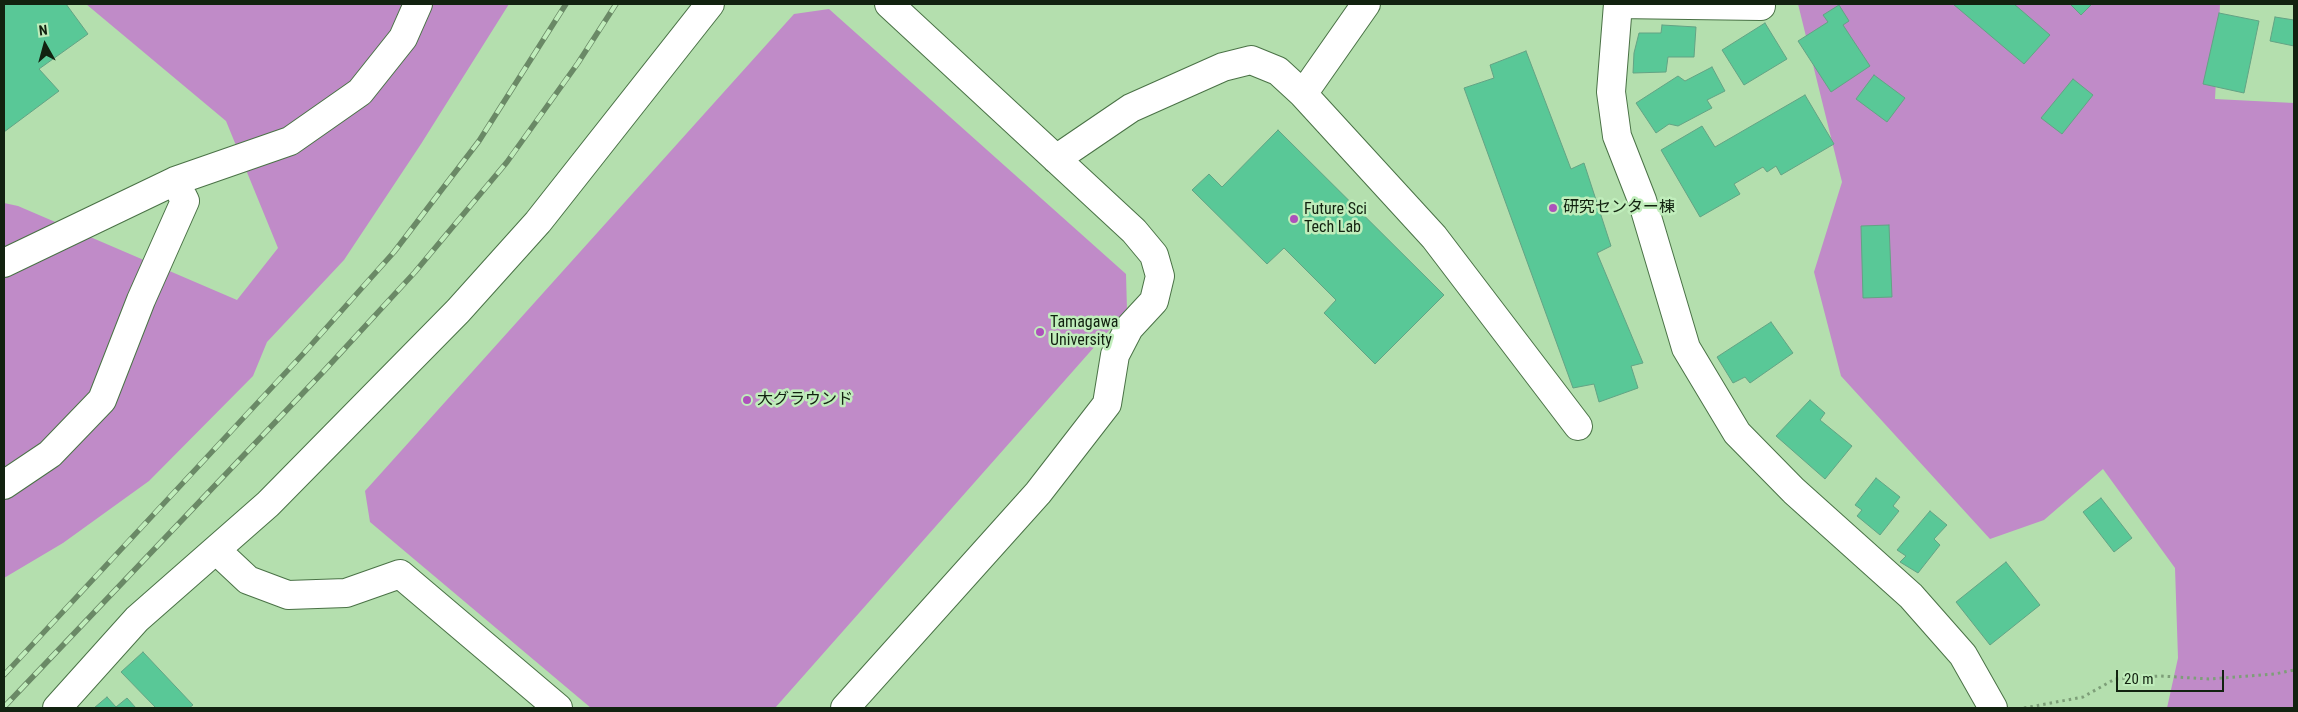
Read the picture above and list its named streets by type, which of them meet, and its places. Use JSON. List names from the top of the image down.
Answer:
{
  "places": [
    "研究センター棟",
    "Future Sci Tech Lab",
    "Tamagawa University",
    "大グラウンド"
  ],
  "scale_bar": "20 m",
  "north": "top"
}
